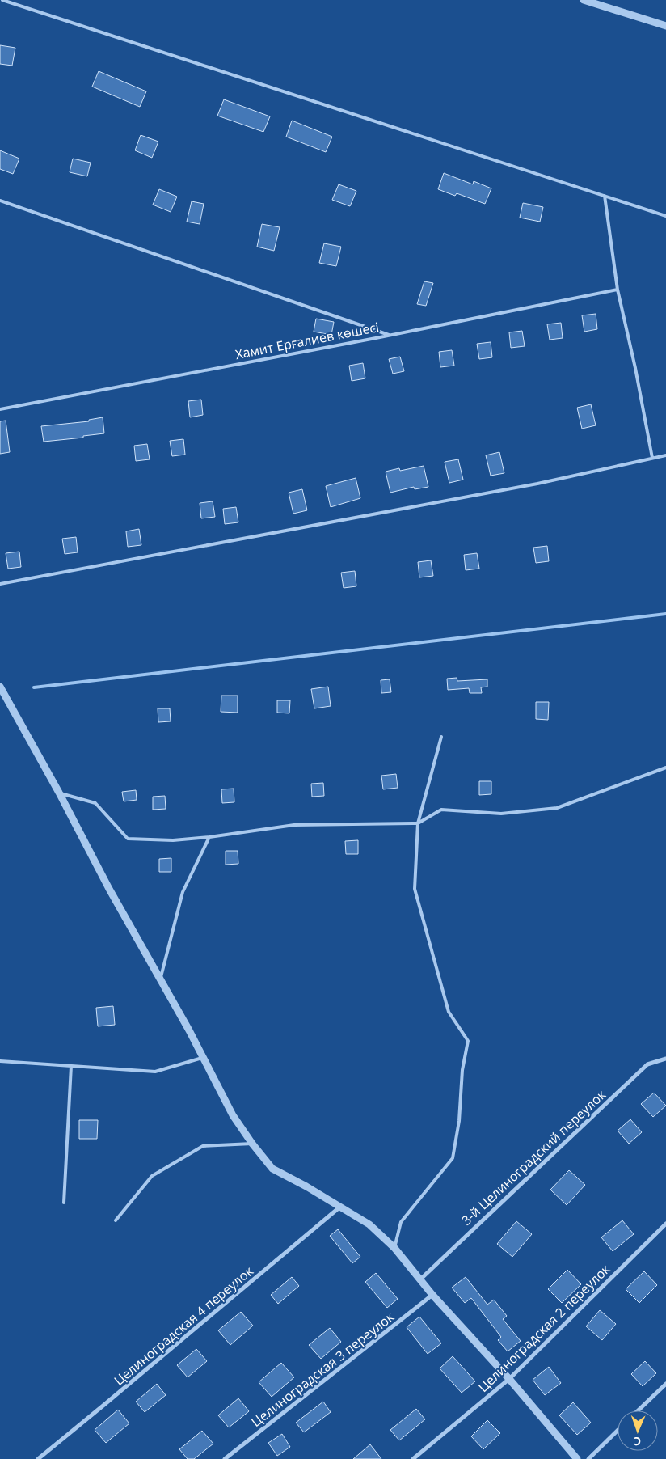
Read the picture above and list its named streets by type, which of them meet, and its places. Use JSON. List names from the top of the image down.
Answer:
{
  "streets": {
    "street": [
      "3-й Целиноградский переулок",
      "Целиноградская 4 переулок",
      "Целиноградская 2 переулок",
      "Целиноградская 3 переулок"
    ],
    "lane": ["Хамит Ерғалиев көшесі"]
  },
  "north": "bottom"
}
